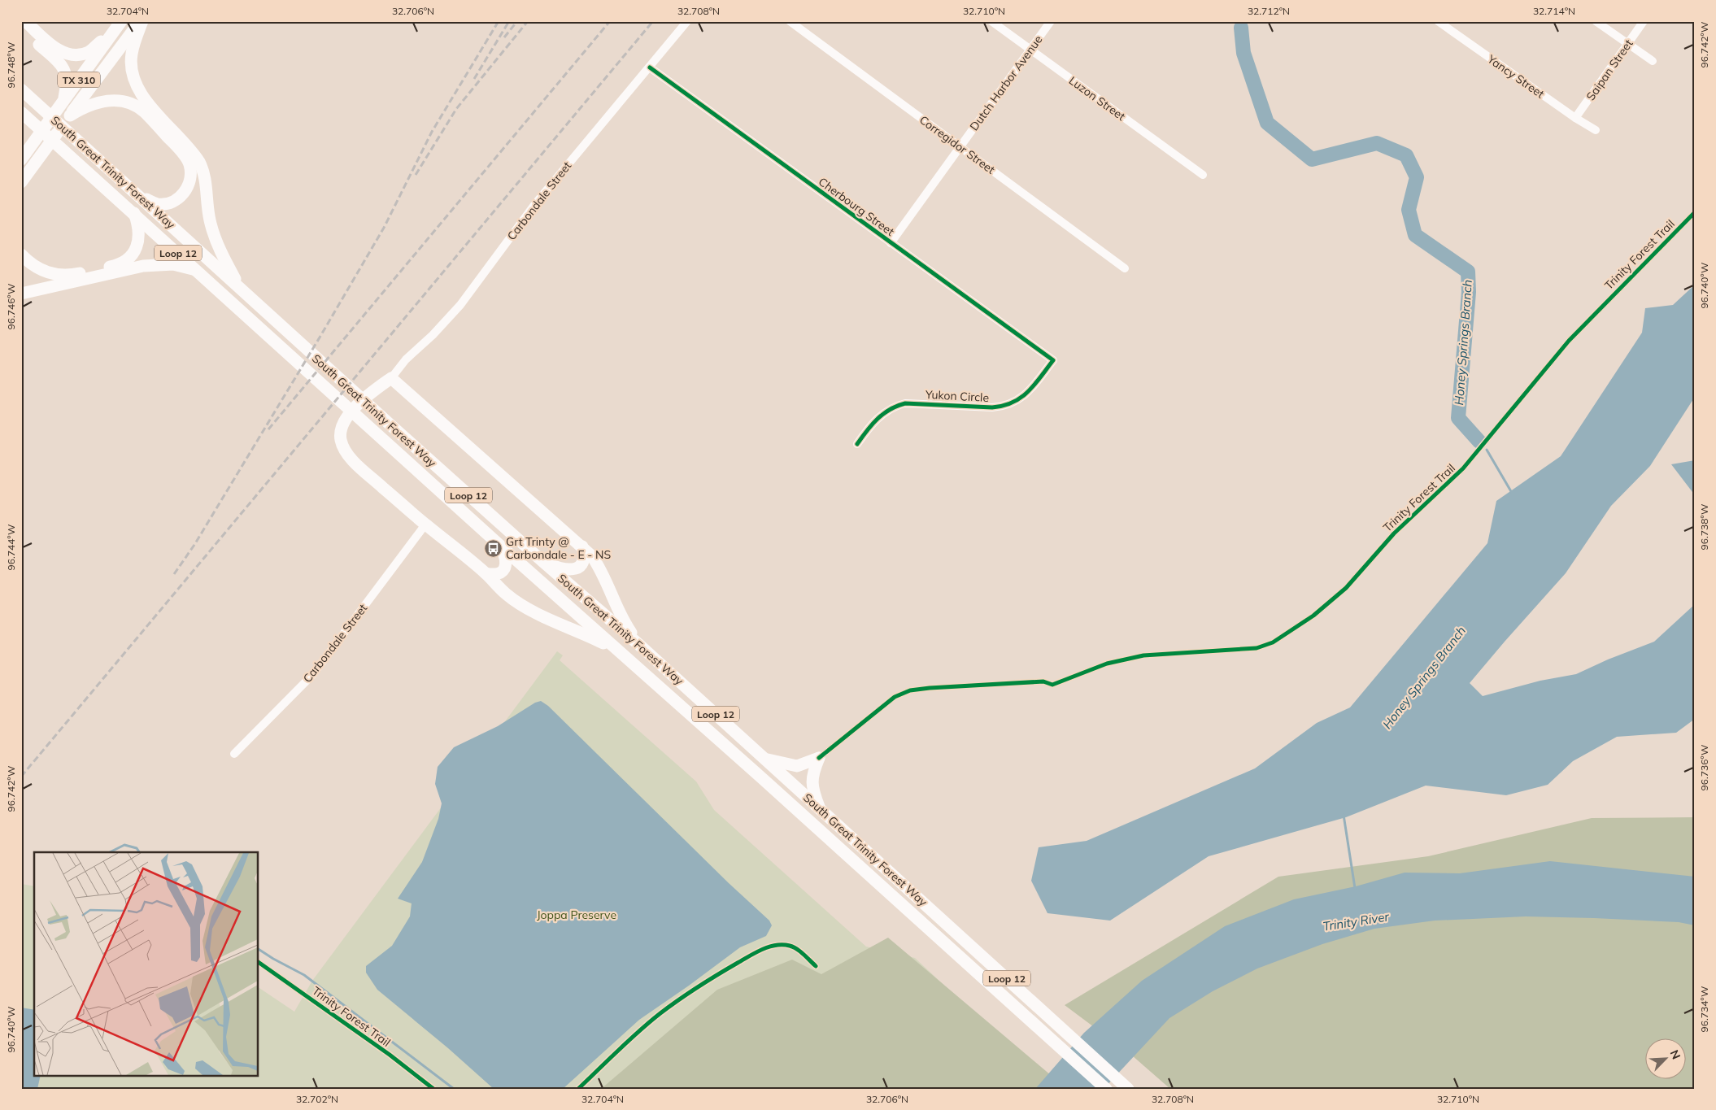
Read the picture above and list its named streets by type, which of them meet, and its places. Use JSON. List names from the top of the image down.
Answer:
{
  "streets": {
    "main road": ["TX 310", "South Great Trinity Forest Way", "Loop 12"],
    "street": [
      "Saipan Street",
      "Yancy Street",
      "Dutch Harbor Avenue",
      "Luzon Street",
      "Corregidor Street",
      "Carbondale Street",
      "Cherbourg Street",
      "Yukon Circle"
    ],
    "cycle path": ["Trinity Forest Trail"]
  },
  "crossings": [
    ["Saipan Street", "Yancy Street"],
    ["Dutch Harbor Avenue", "Luzon Street"],
    ["Dutch Harbor Avenue", "Corregidor Street"],
    ["Dutch Harbor Avenue", "Cherbourg Street"],
    ["Carbondale Street", "Cherbourg Street"],
    ["Cherbourg Street", "Yukon Circle"]
  ],
  "water": ["Honey Springs Branch", "Trinity River"],
  "parks": ["Joppa Preserve"],
  "places": {
    "bus stop": ["Grt Trinty @ Carbondale - E - NS"]
  },
  "north": "top right",
  "coordinates": [
    "32.704°N",
    "32.706°N",
    "32.708°N",
    "32.710°N",
    "32.712°N",
    "32.714°N",
    "96.742°W",
    "96.748°W",
    "96.740°W",
    "96.746°W",
    "96.738°W",
    "96.744°W",
    "96.736°W",
    "96.734°W",
    "32.702°N"
  ]
}
